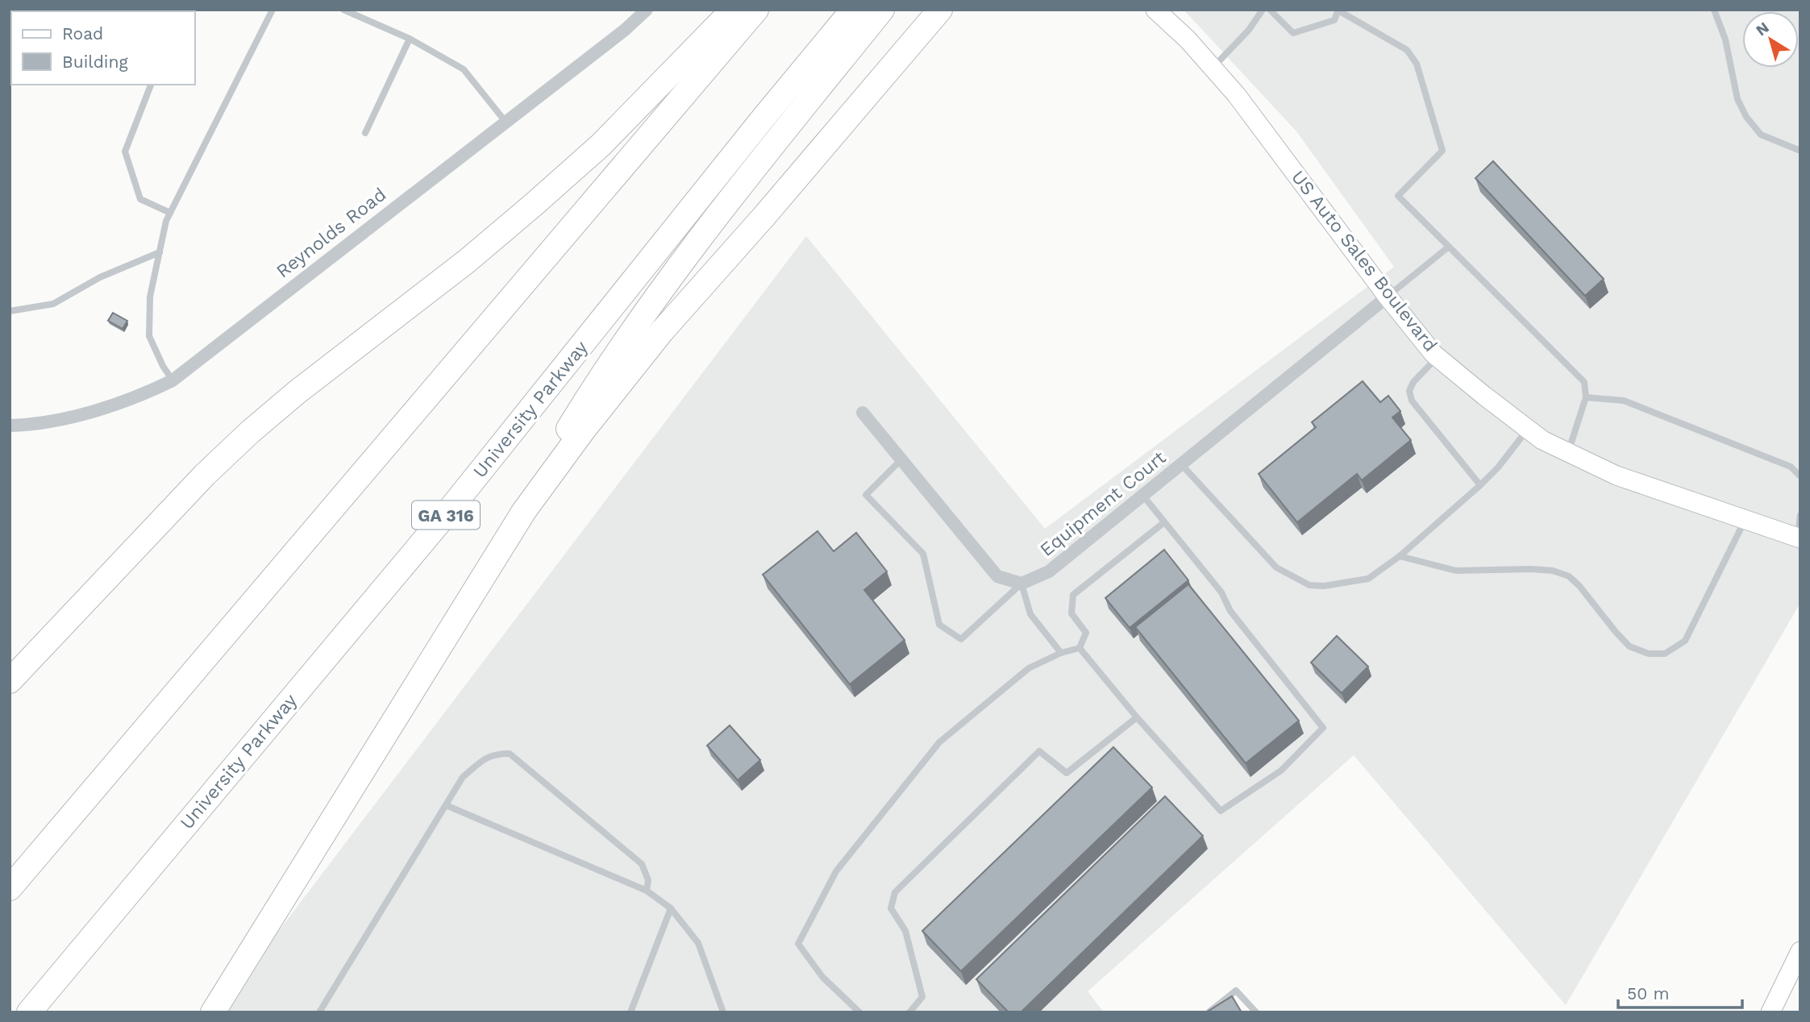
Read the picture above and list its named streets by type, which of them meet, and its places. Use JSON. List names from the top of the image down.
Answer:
{
  "streets": {
    "highway": ["University Parkway", "GA 316"],
    "street": ["Reynolds Road", "US Auto Sales Boulevard", "Equipment Court"]
  },
  "crossings": [
    ["US Auto Sales Boulevard", "Equipment Court"]
  ],
  "legend": ["Road", "Building"],
  "scale_bar": "50 m",
  "north": "top left"
}
